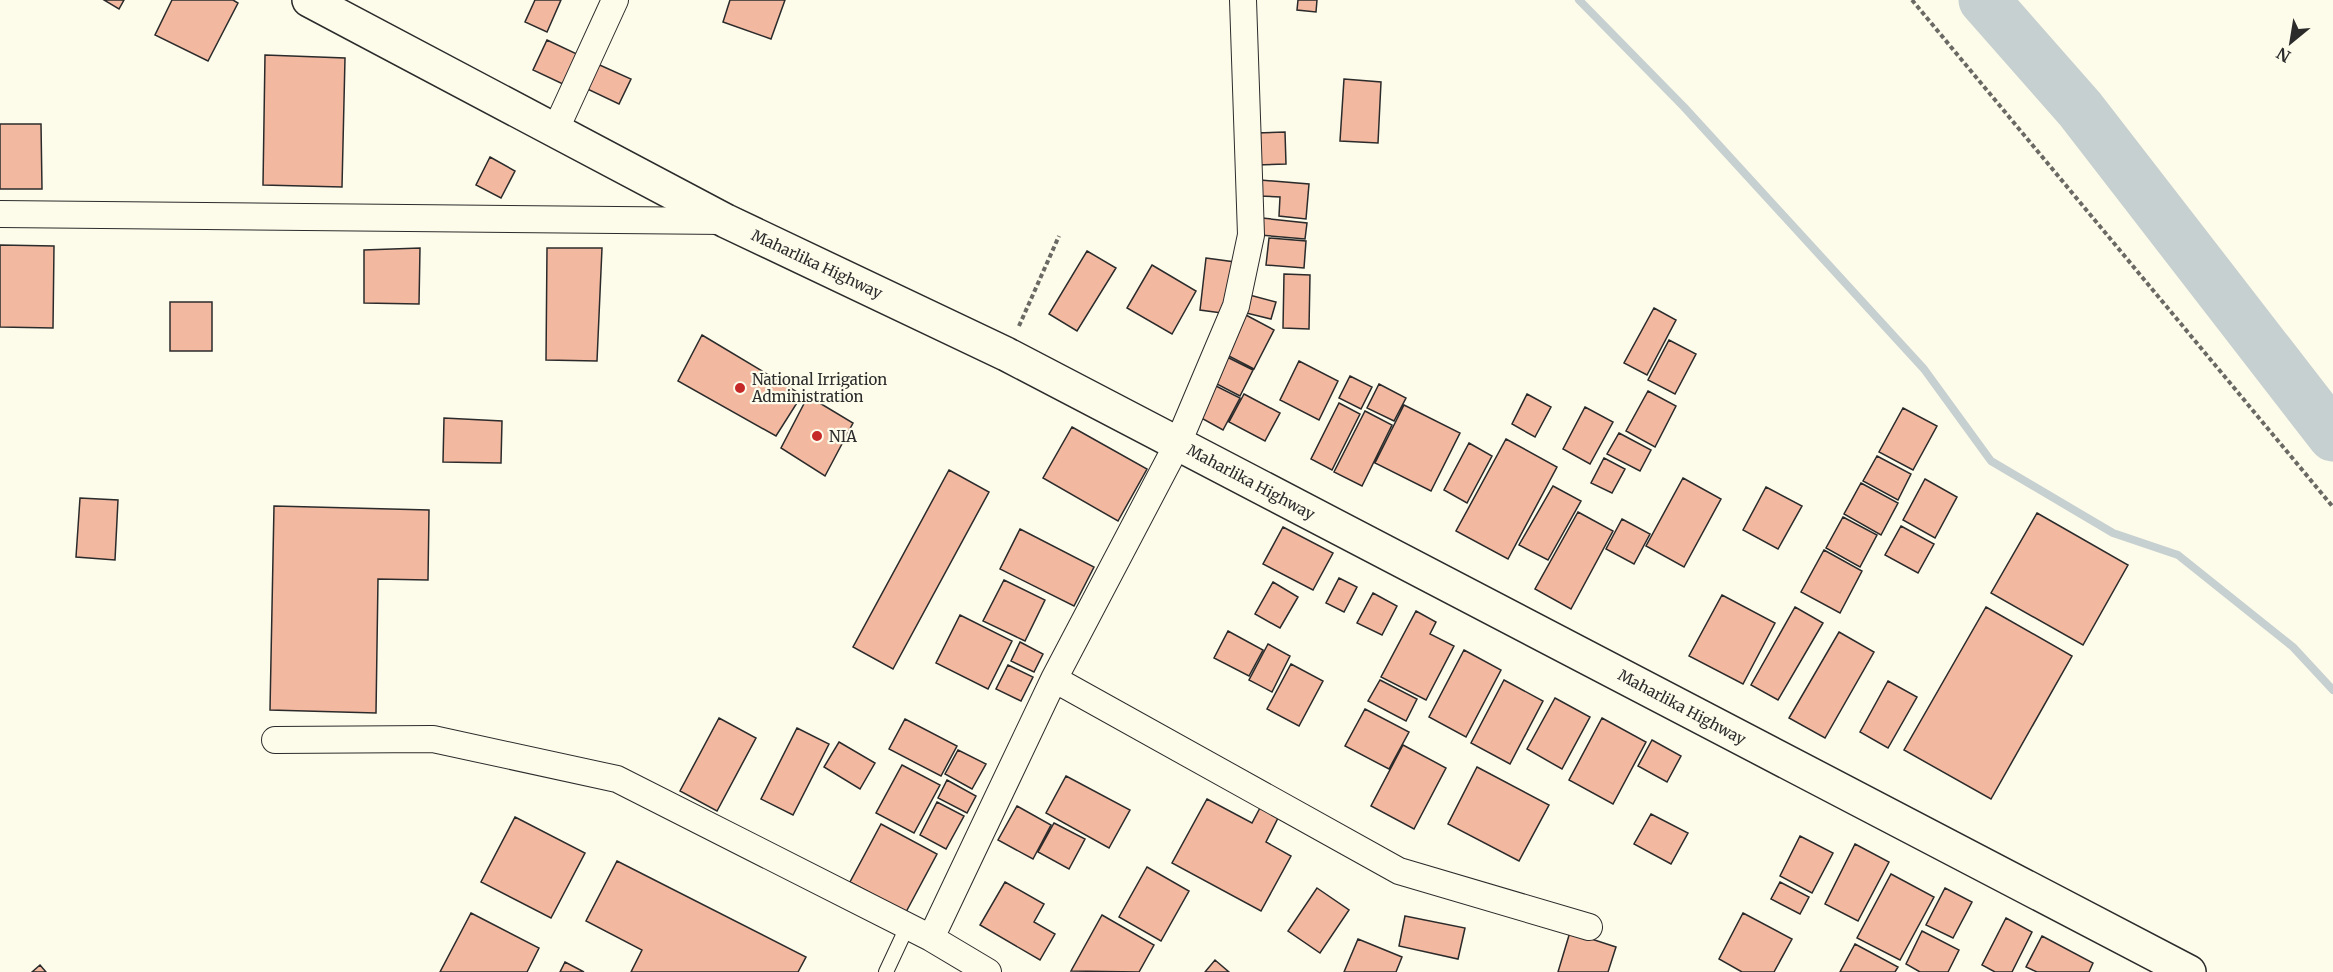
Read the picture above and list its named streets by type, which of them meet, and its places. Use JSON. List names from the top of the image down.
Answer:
{
  "streets": {
    "highway": ["Maharlika Highway"]
  },
  "places": ["National Irrigation Administration", "NIA"],
  "north": "bottom left"
}
